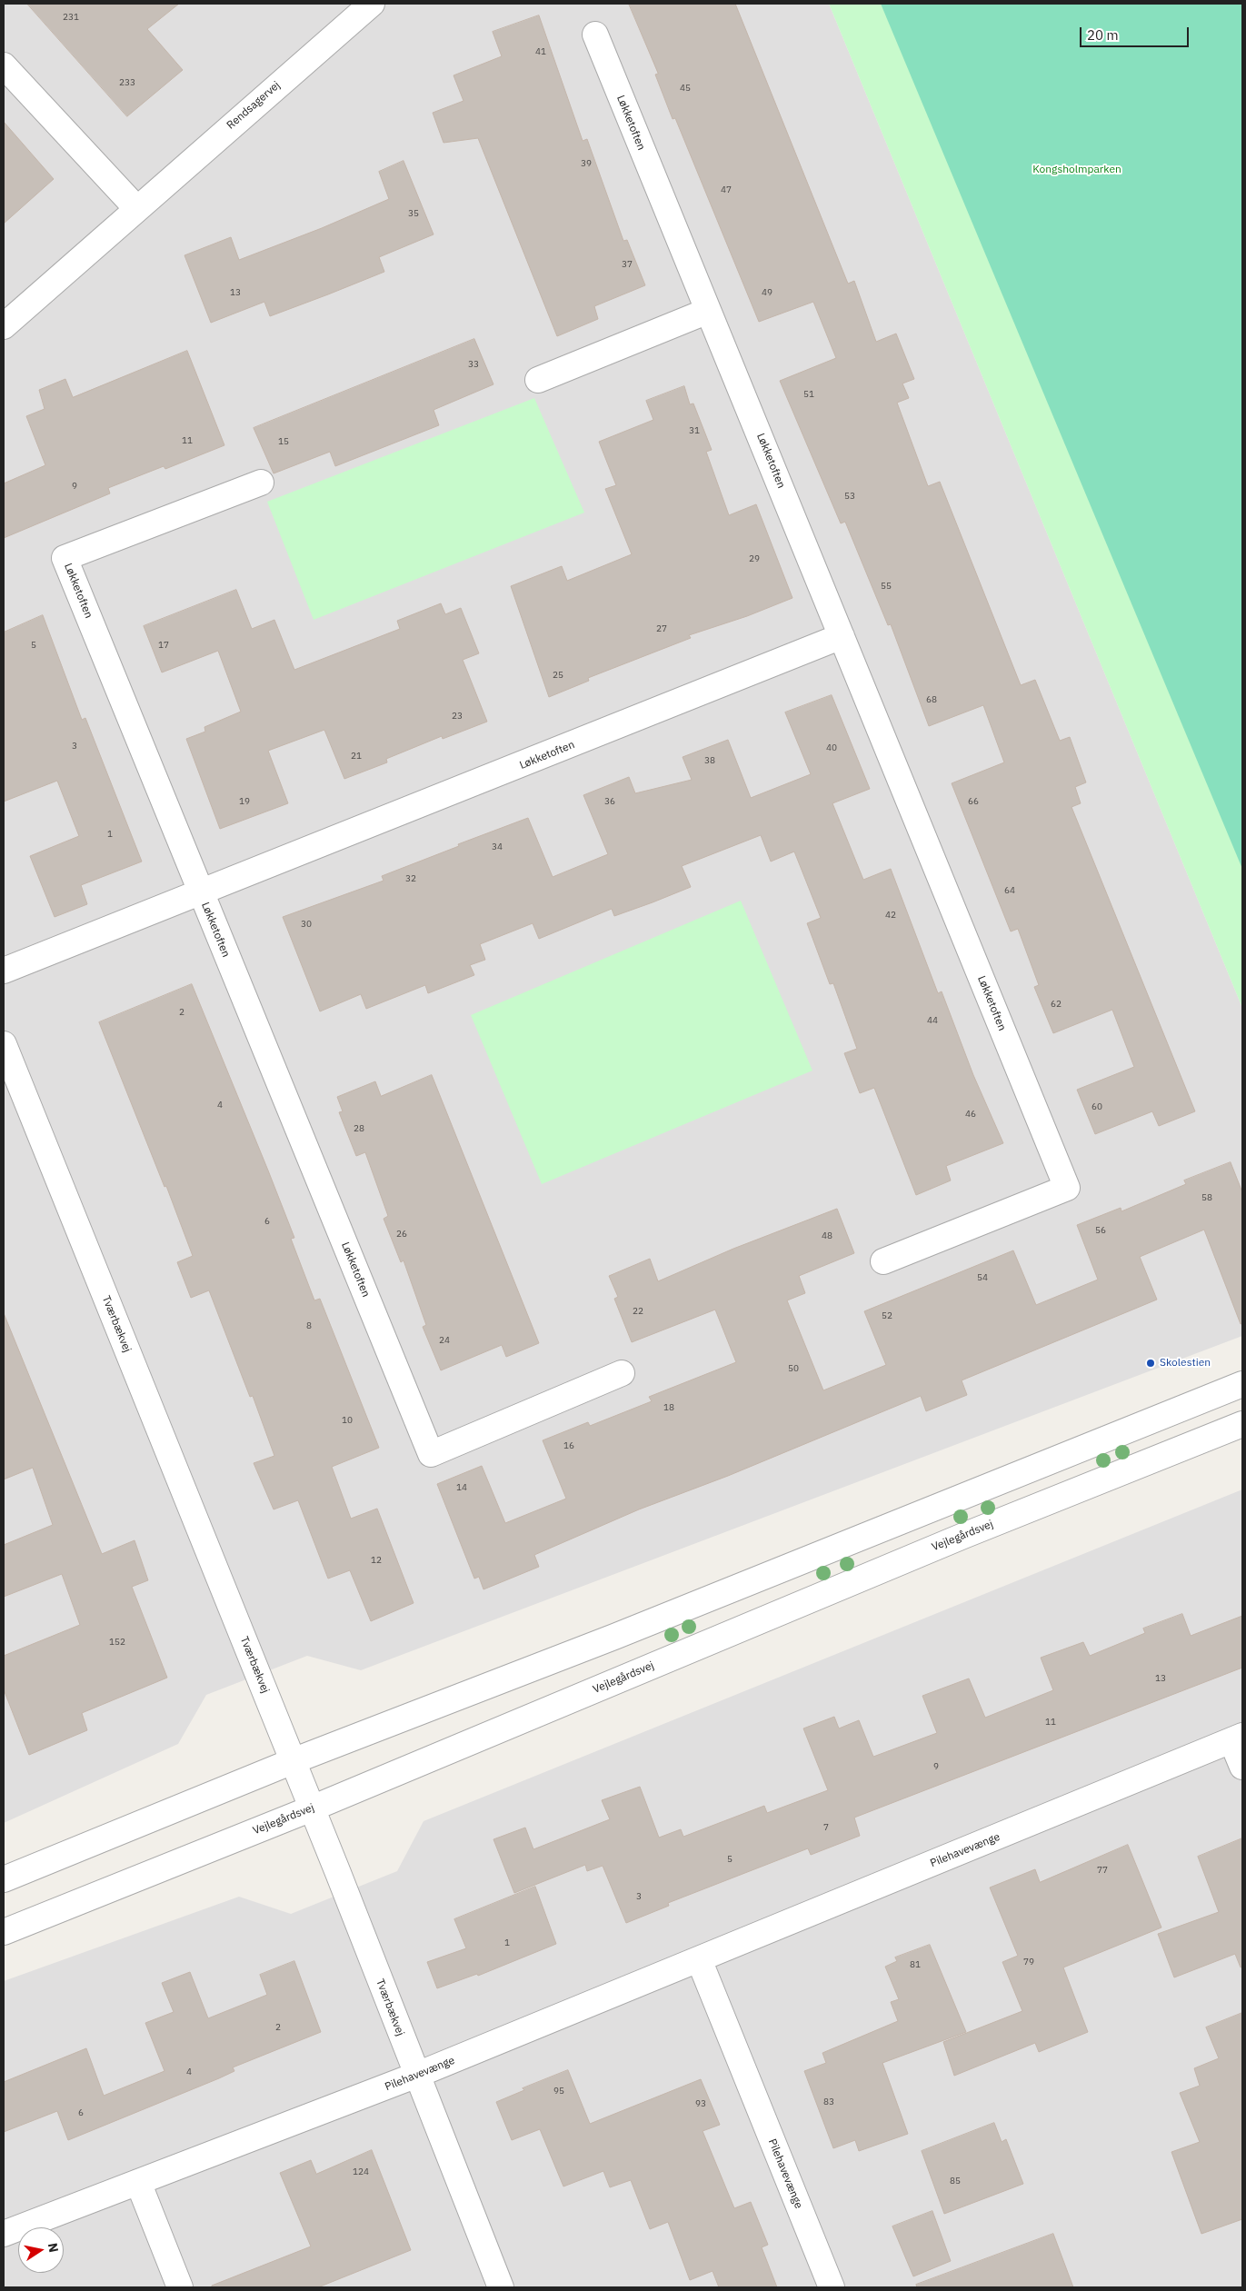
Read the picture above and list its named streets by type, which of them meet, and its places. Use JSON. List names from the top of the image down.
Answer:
{
  "streets": {
    "street": [
      "Rendsagervej",
      "Løkketoften",
      "Tværbækvej",
      "Vejlegårdsvej",
      "Pilehavevænge"
    ]
  },
  "crossings": [
    ["Tværbækvej", "Vejlegårdsvej"],
    ["Tværbækvej", "Pilehavevænge"]
  ],
  "parks": ["Kongsholmparken"],
  "places": ["Skolestien"],
  "house_numbers": [
    "231",
    "41",
    "233",
    "45",
    "39",
    "47",
    "35",
    "37",
    "13",
    "49",
    "33",
    "51",
    "31",
    "11",
    "15",
    "9",
    "53",
    "29",
    "55",
    "27",
    "5",
    "17",
    "25",
    "68",
    "23",
    "3",
    "40",
    "21",
    "38",
    "19",
    "36",
    "66",
    "1",
    "34",
    "32",
    "64",
    "42",
    "30",
    "62",
    "2",
    "44",
    "4",
    "60",
    "46",
    "28",
    "58",
    "6",
    "56",
    "26",
    "48",
    "54",
    "22",
    "52",
    "8",
    "24",
    "50",
    "18",
    "10",
    "16",
    "14",
    "12",
    "152",
    "13",
    "11",
    "9",
    "7",
    "5",
    "77",
    "3",
    "1",
    "79",
    "81",
    "2",
    "4",
    "95",
    "83",
    "93",
    "6",
    "124",
    "85"
  ],
  "scale_bar": "20 m",
  "north": "right"
}
